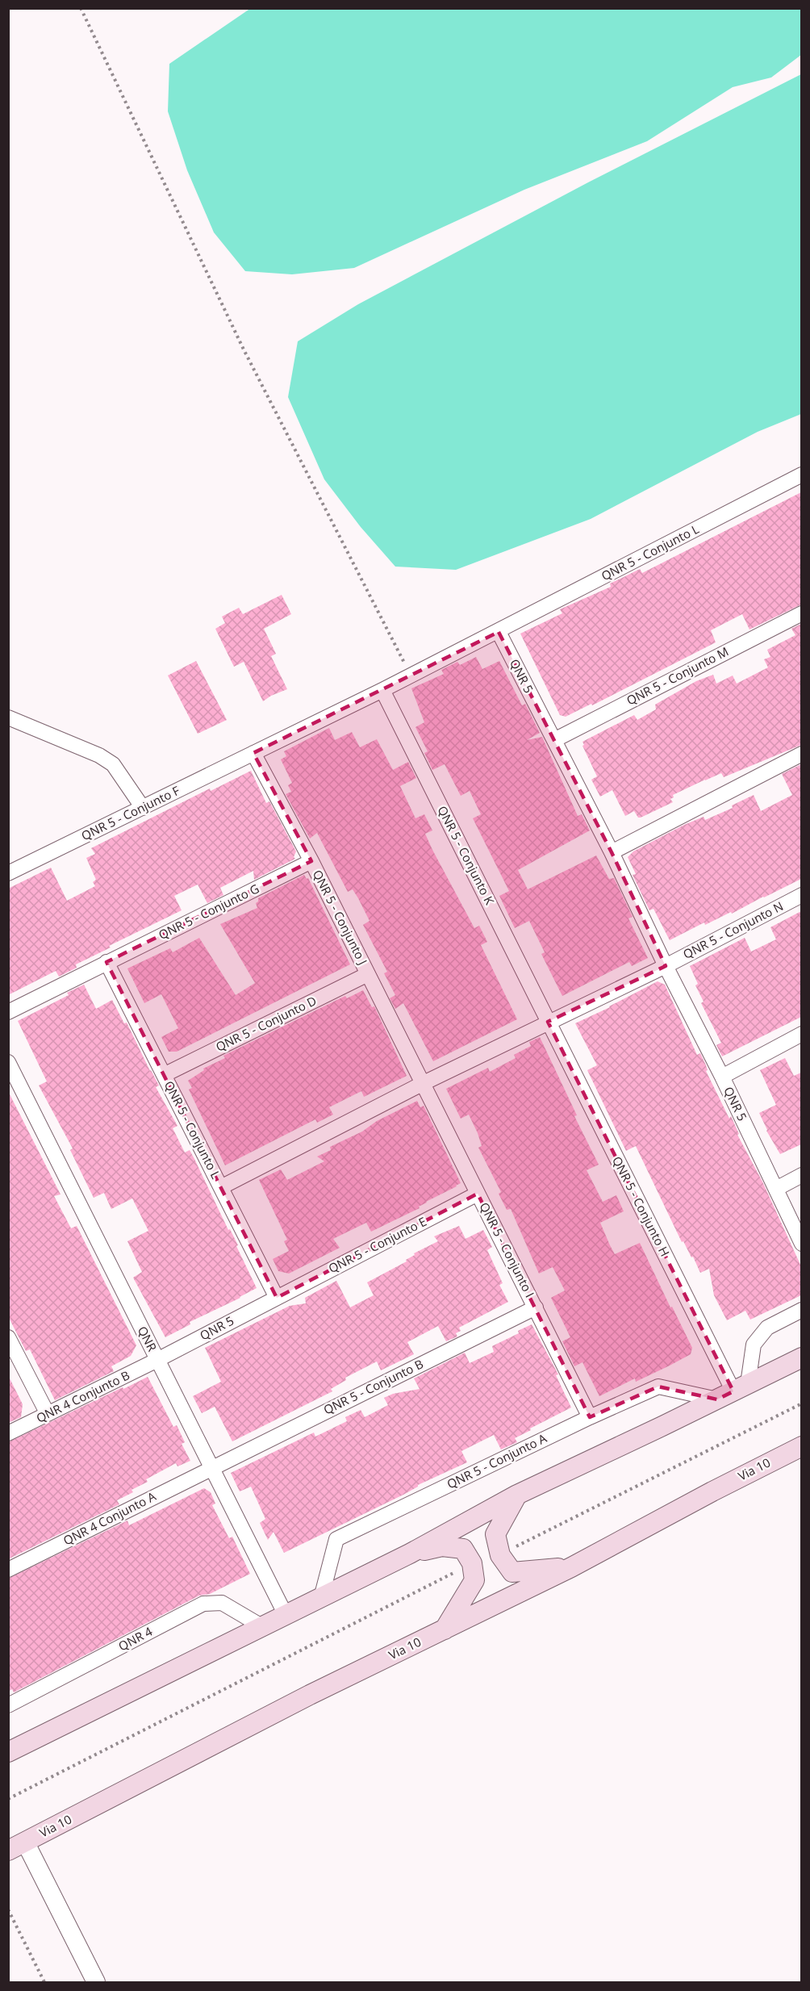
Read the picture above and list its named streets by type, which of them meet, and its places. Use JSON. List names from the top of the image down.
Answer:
{
  "streets": {
    "main road": ["Via 10"],
    "street": [
      "QNR 5 - Conjunto L",
      "QNR 5",
      "QNR 5 - Conjunto M",
      "QNR 5 - Conjunto F",
      "QNR 5 - Conjunto K",
      "QNR 5 - Conjunto G",
      "QNR 5 - Conjunto J",
      "QNR 5 - Conjunto N",
      "QNR 5 - Conjunto D",
      "QNR 5 - Conjunto H",
      "QNR 5 - Conjunto E",
      "QNR 5 - Conjunto I",
      "QNR",
      "QNR 5 - Conjunto B",
      "QNR 4 Conjunto B",
      "QNR 5 - Conjunto A",
      "QNR 4 Conjunto A",
      "QNR 4"
    ]
  },
  "crossings": [
    ["QNR 5 - Conjunto L", "QNR 5"],
    ["QNR 5 - Conjunto L", "QNR 5 - Conjunto G"],
    ["QNR 5 - Conjunto L", "QNR 5 - Conjunto D"],
    ["QNR 5 - Conjunto L", "QNR 5 - Conjunto E"],
    ["QNR 5", "QNR 5 - Conjunto M"],
    ["QNR 5", "QNR 5 - Conjunto N"],
    ["QNR 5", "QNR 5 - Conjunto E"],
    ["QNR 5", "QNR"],
    ["QNR 5", "QNR 4 Conjunto B"],
    ["QNR 5 - Conjunto F", "QNR 5 - Conjunto J"],
    ["QNR 5 - Conjunto K", "QNR 5 - Conjunto H"],
    ["QNR 5 - Conjunto G", "QNR 5 - Conjunto J"],
    ["QNR 5 - Conjunto J", "QNR 5 - Conjunto D"],
    ["QNR 5 - Conjunto J", "QNR 5 - Conjunto I"],
    ["QNR 5 - Conjunto H", "QNR 5 - Conjunto A"],
    ["QNR 5 - Conjunto E", "QNR 5 - Conjunto I"],
    ["QNR 5 - Conjunto I", "QNR 5 - Conjunto B"],
    ["QNR 5 - Conjunto I", "QNR 5 - Conjunto A"],
    ["QNR", "QNR 5 - Conjunto B"],
    ["QNR", "QNR 4 Conjunto B"],
    ["QNR", "QNR 4 Conjunto A"],
    ["QNR 5 - Conjunto B", "QNR 4 Conjunto A"]
  ]
}
